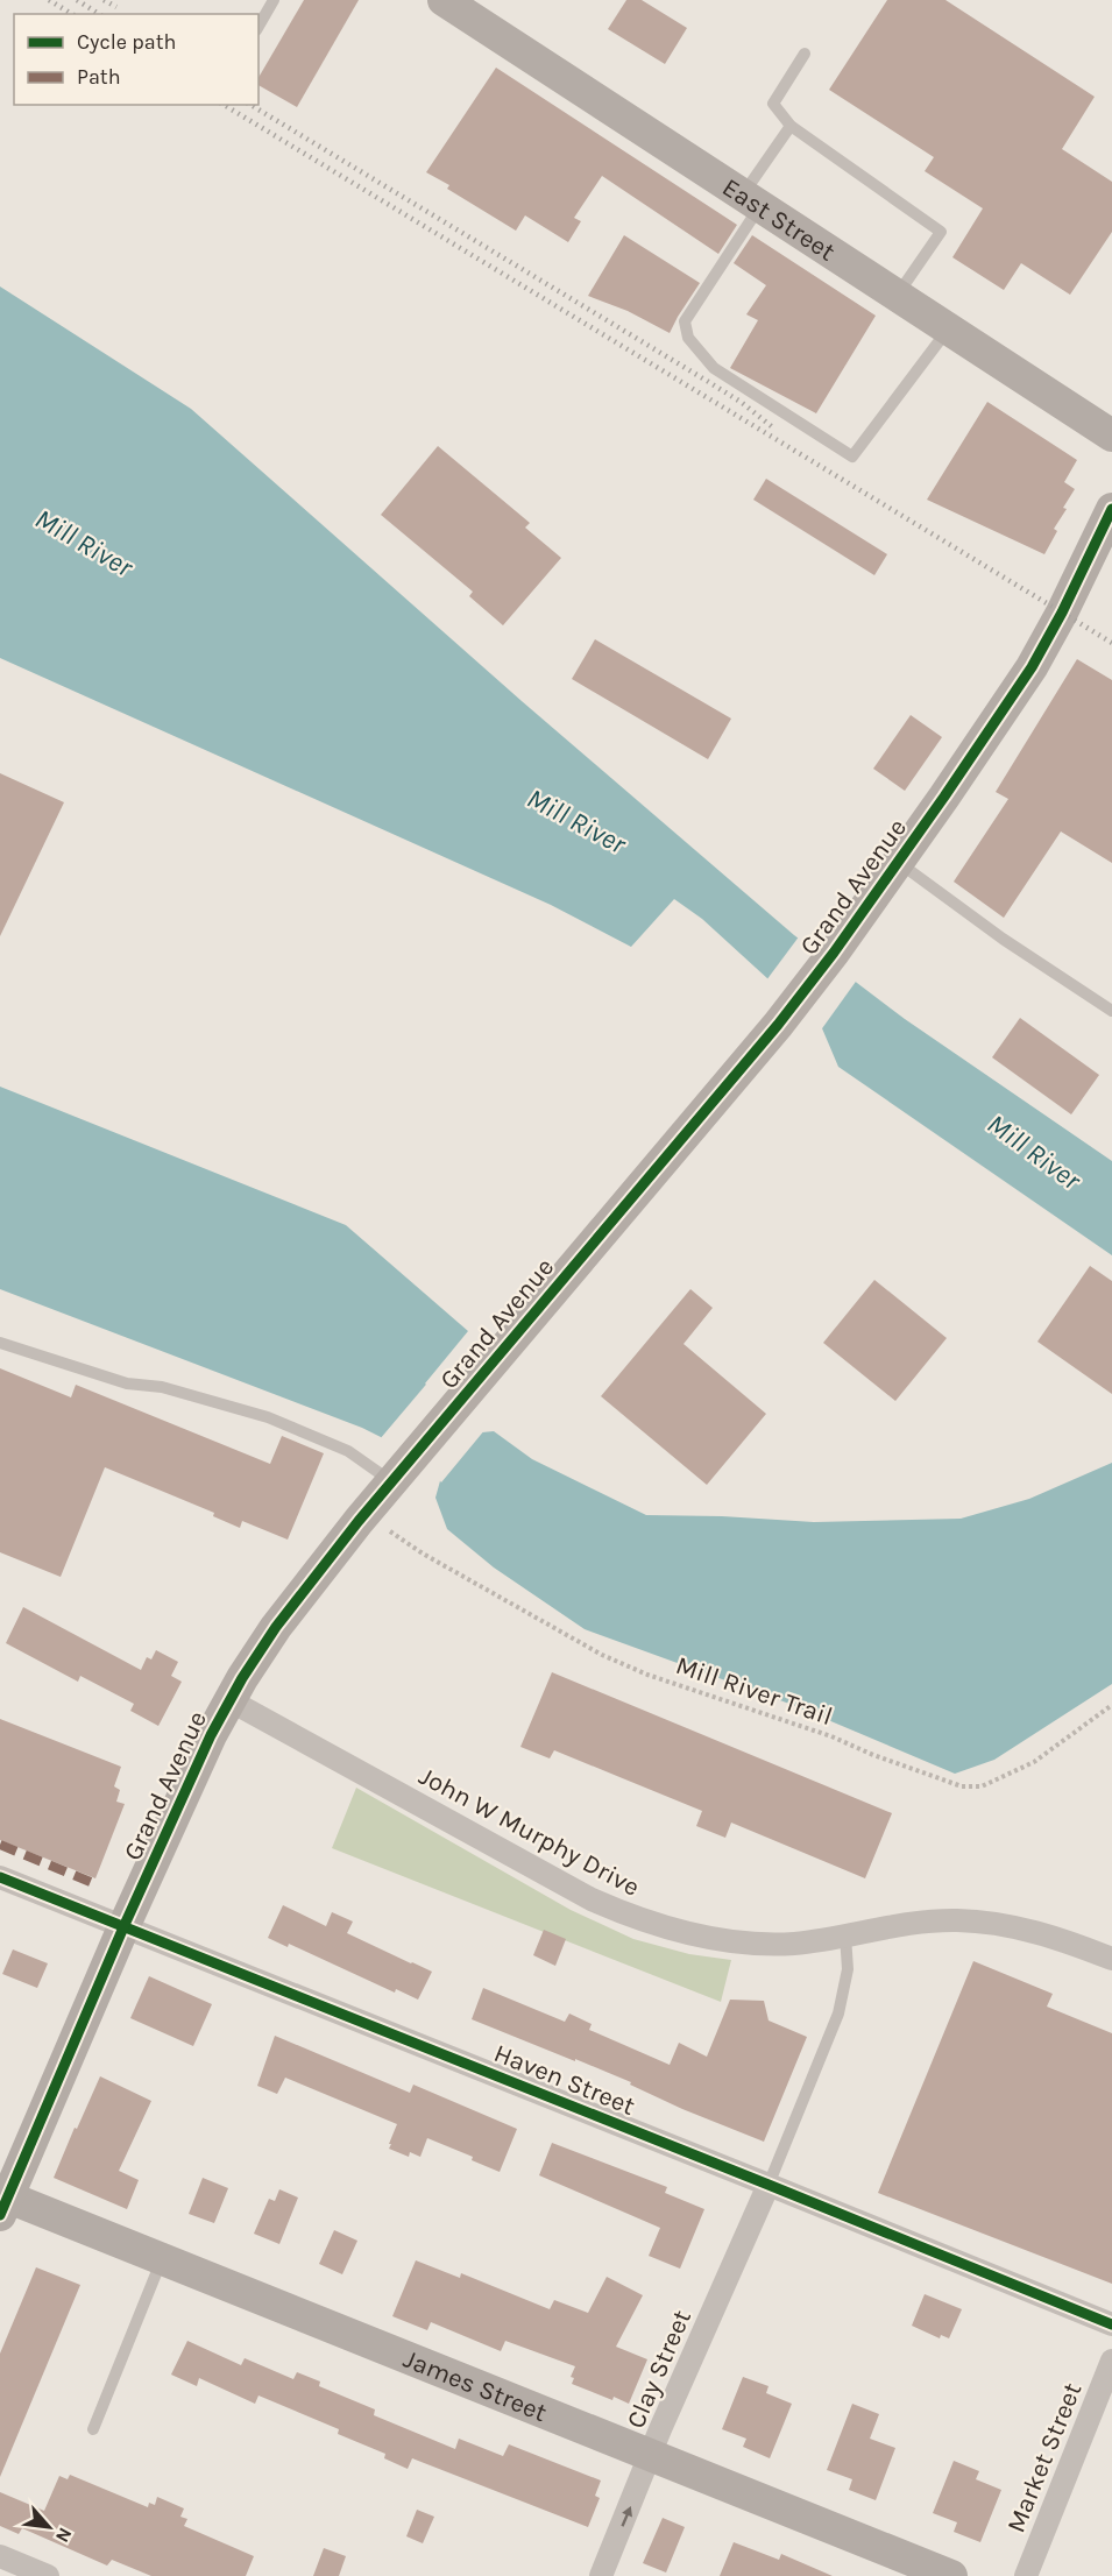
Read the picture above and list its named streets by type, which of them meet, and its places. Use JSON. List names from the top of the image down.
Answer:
{
  "streets": {
    "main road": ["East Street", "Grand Avenue", "James Street"],
    "street": [
      "John W Murphy Drive",
      "Haven Street",
      "Clay Street",
      "Market Street"
    ],
    "path": ["Mill River Trail"]
  },
  "crossings": [
    ["Grand Avenue", "John W Murphy Drive"],
    ["Grand Avenue", "Haven Street"],
    ["Grand Avenue", "James Street"],
    ["Haven Street", "Clay Street"],
    ["Clay Street", "James Street"]
  ],
  "water": ["Mill River"],
  "legend": ["Cycle path", "Path"],
  "north": "bottom right"
}
